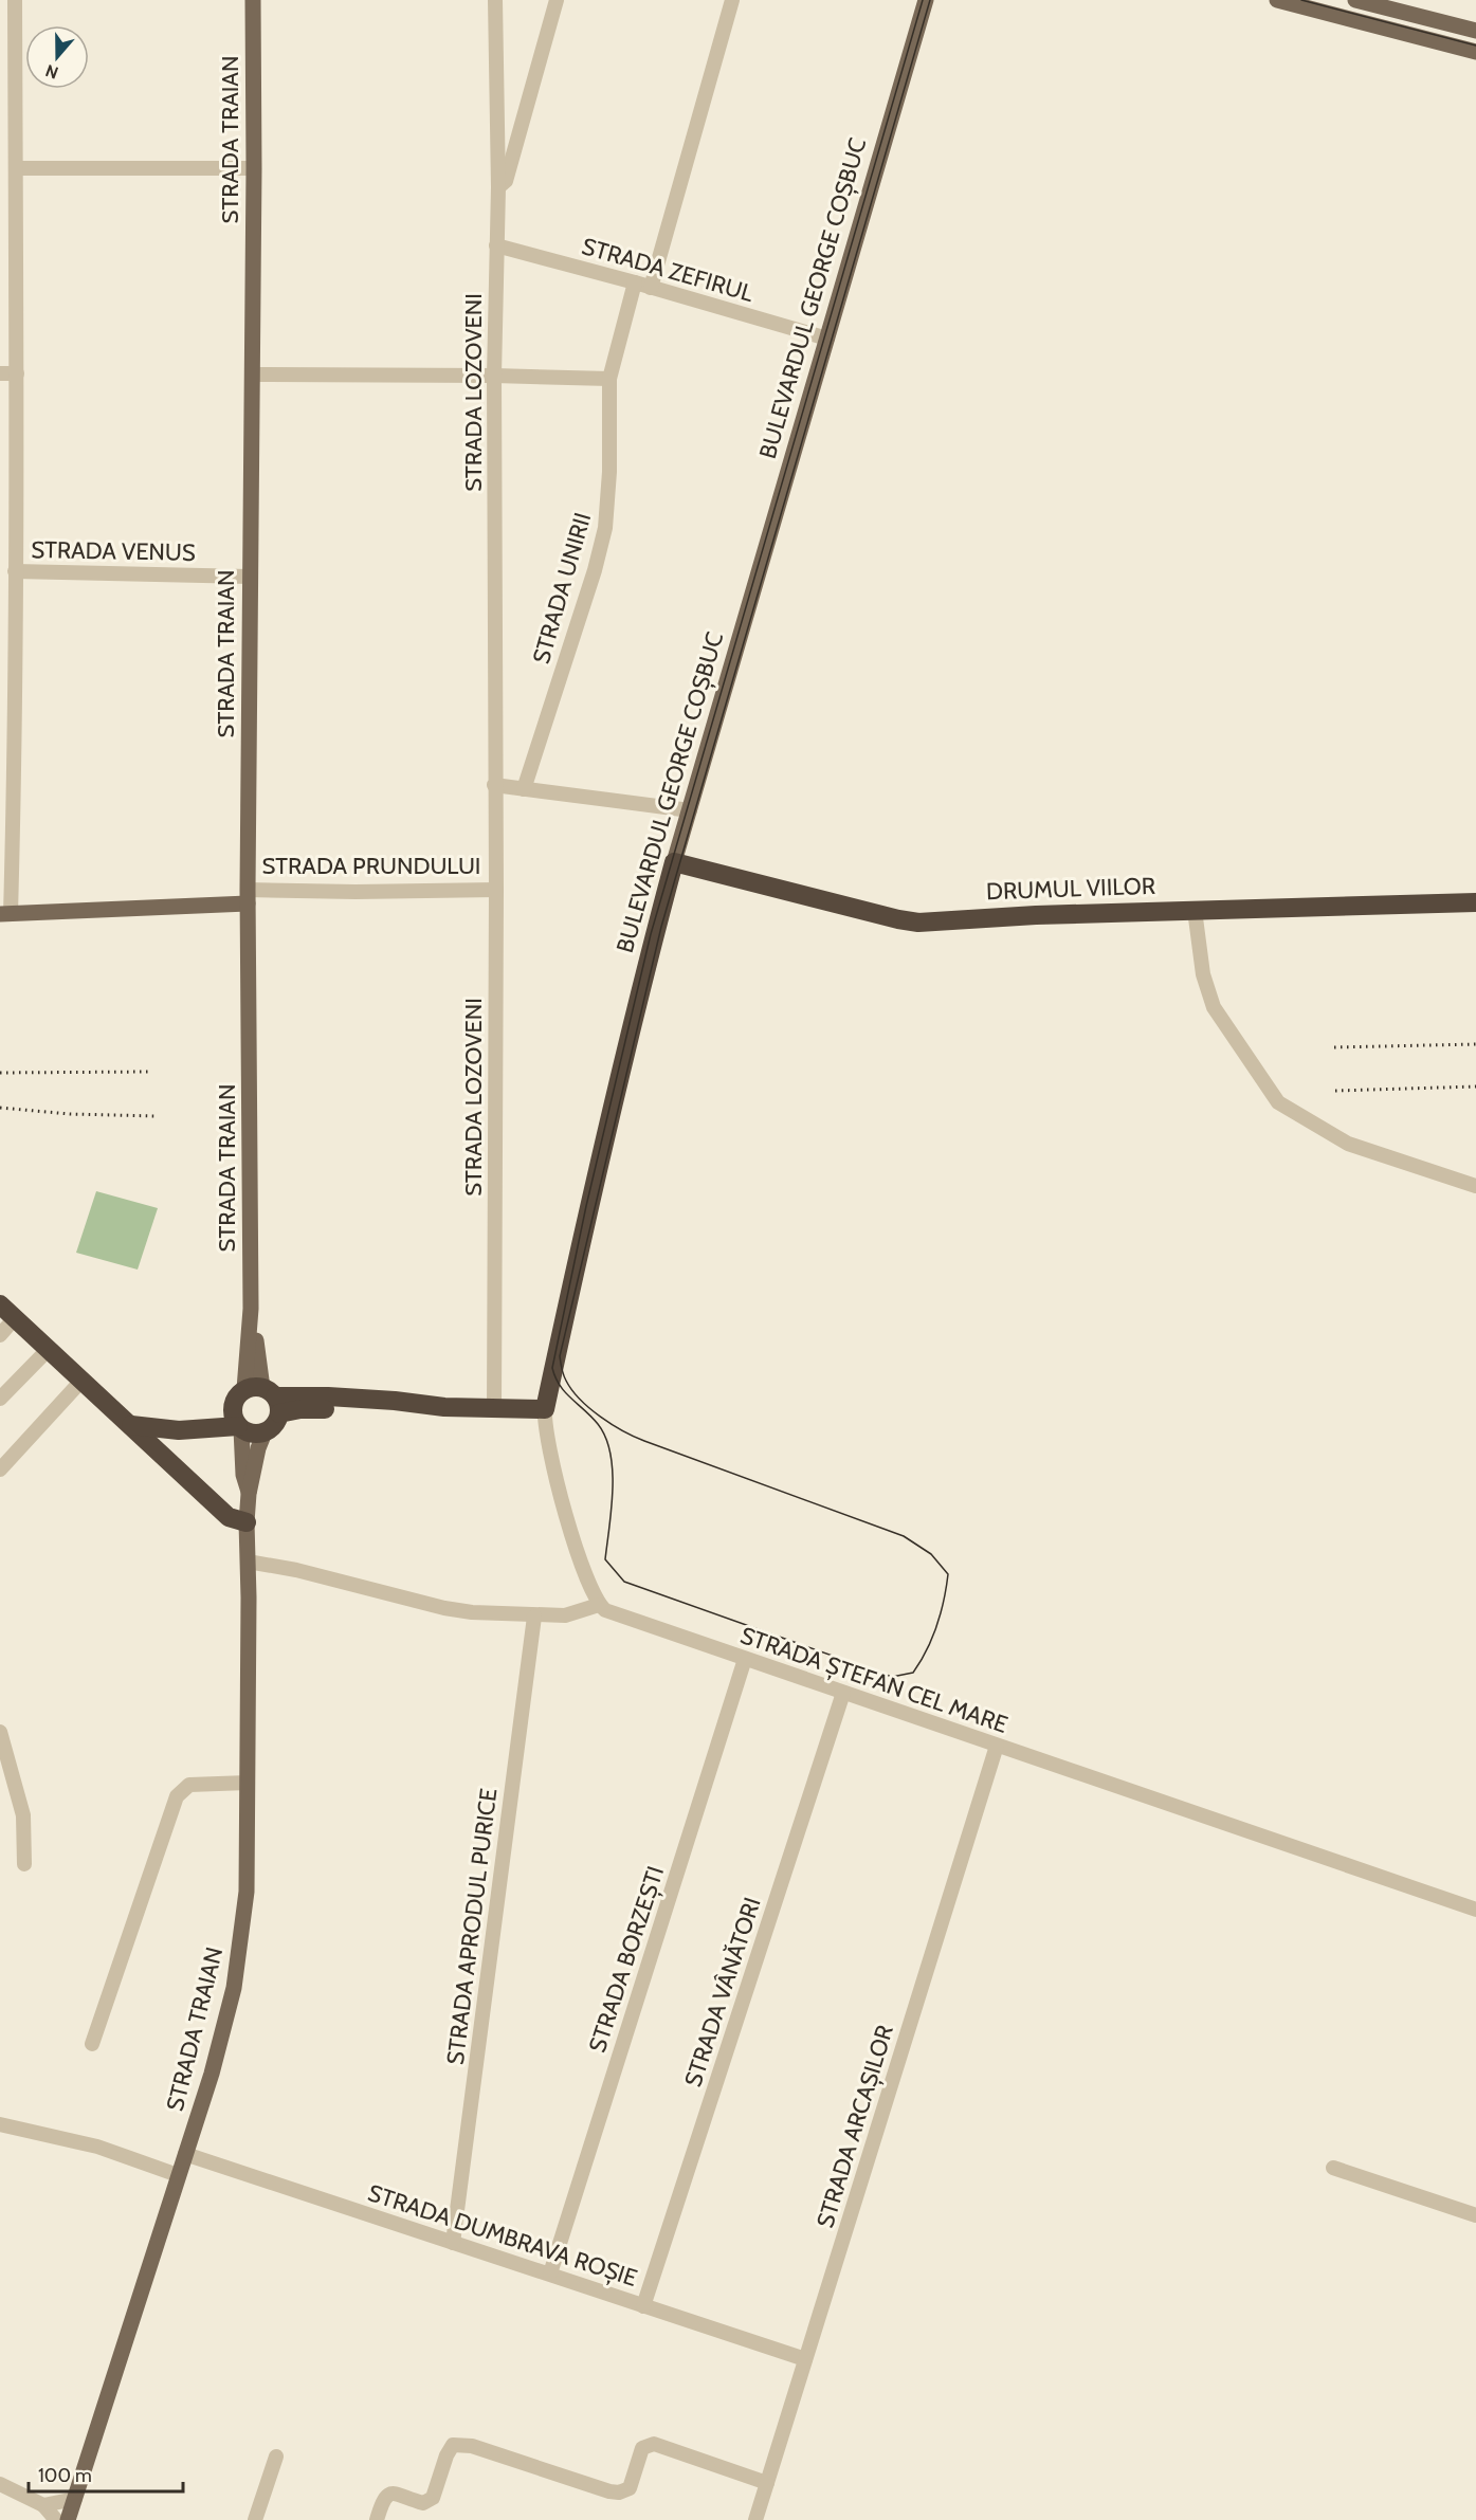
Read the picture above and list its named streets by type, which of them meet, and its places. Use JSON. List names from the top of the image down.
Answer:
{
  "streets": {
    "highway": ["BULEVARDUL GEORGE COȘBUC", "DRUMUL VIILOR"],
    "main road": ["STRADA TRAIAN", "STRADA PRUNDULUI"],
    "street": [
      "STRADA ZEFIRUL",
      "STRADA LOZOVENI",
      "STRADA VENUS",
      "STRADA UNIRII",
      "STRADA ȘTEFAN CEL MARE",
      "STRADA APRODUL PURICE",
      "STRADA BORZEȘTI",
      "STRADA VÂNĂTORI",
      "STRADA ARCAȘILOR",
      "STRADA DUMBRAVA ROȘIE"
    ]
  },
  "crossings": [
    ["STRADA TRAIAN", "STRADA VENUS"],
    ["STRADA TRAIAN", "STRADA PRUNDULUI"],
    ["STRADA TRAIAN", "STRADA DUMBRAVA ROȘIE"],
    ["STRADA ZEFIRUL", "BULEVARDUL GEORGE COȘBUC"],
    ["STRADA ZEFIRUL", "STRADA LOZOVENI"],
    ["STRADA ZEFIRUL", "STRADA UNIRII"],
    ["BULEVARDUL GEORGE COȘBUC", "DRUMUL VIILOR"],
    ["BULEVARDUL GEORGE COȘBUC", "STRADA ȘTEFAN CEL MARE"],
    ["STRADA LOZOVENI", "STRADA PRUNDULUI"],
    ["STRADA ȘTEFAN CEL MARE", "STRADA BORZEȘTI"],
    ["STRADA ȘTEFAN CEL MARE", "STRADA VÂNĂTORI"],
    ["STRADA ȘTEFAN CEL MARE", "STRADA ARCAȘILOR"],
    ["STRADA APRODUL PURICE", "STRADA DUMBRAVA ROȘIE"],
    ["STRADA BORZEȘTI", "STRADA DUMBRAVA ROȘIE"],
    ["STRADA VÂNĂTORI", "STRADA DUMBRAVA ROȘIE"],
    ["STRADA ARCAȘILOR", "STRADA DUMBRAVA ROȘIE"]
  ],
  "scale_bar": "100 m",
  "north": "bottom"
}
